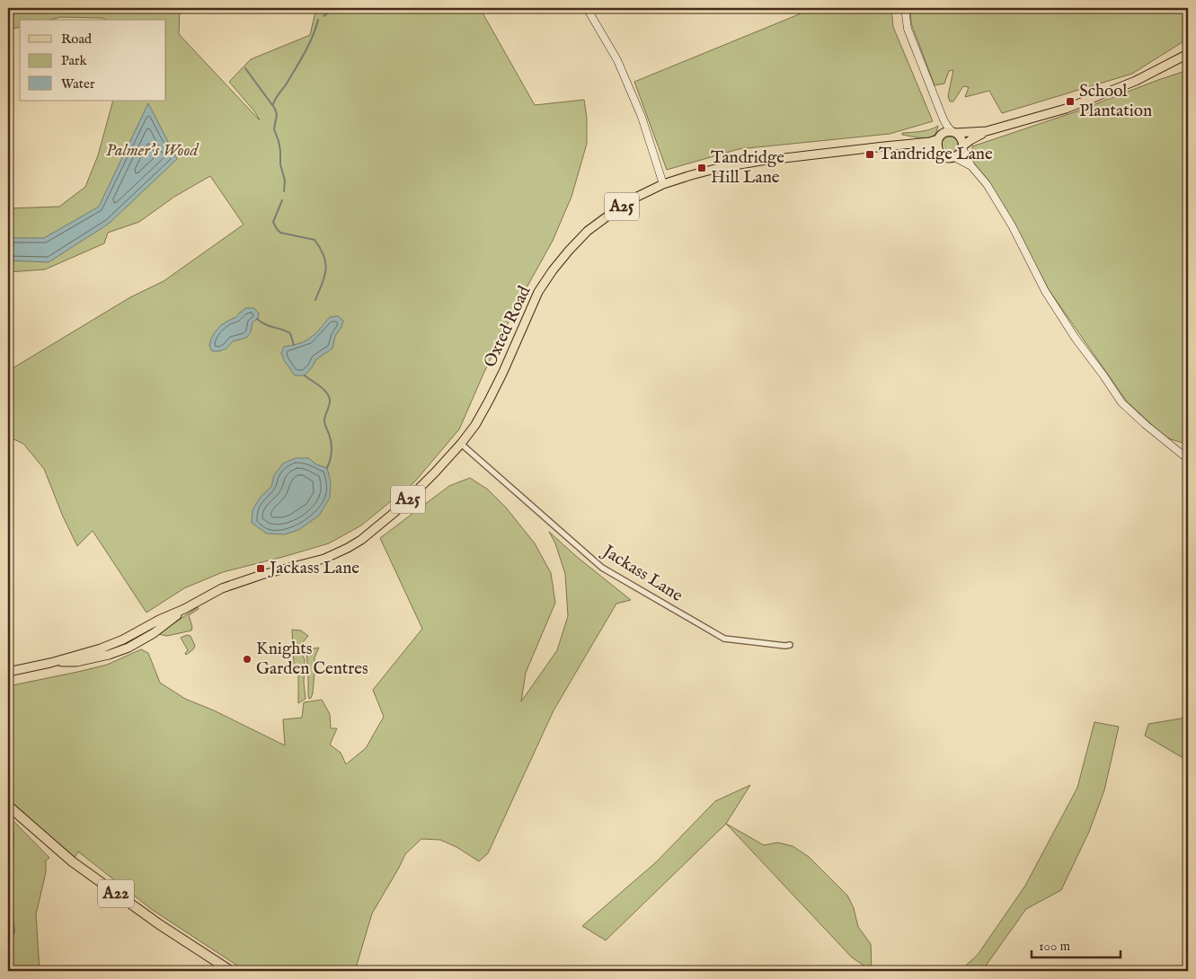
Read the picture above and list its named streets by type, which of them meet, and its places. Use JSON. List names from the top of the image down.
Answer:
{
  "streets": {
    "highway": ["A22"],
    "main road": ["A25", "Oxted Road"],
    "street": ["Jackass Lane"]
  },
  "crossings": [
    ["Oxted Road", "Jackass Lane"]
  ],
  "parks": ["Palmer's Wood"],
  "places": {
    "transit": [
      "School Plantation",
      "Tandridge Lane",
      "Tandridge Hill Lane",
      "Jackass Lane"
    ],
    "other": ["Knights Garden Centres"]
  },
  "legend": ["Road", "Park", "Water"],
  "scale_bar": "100 m"
}
